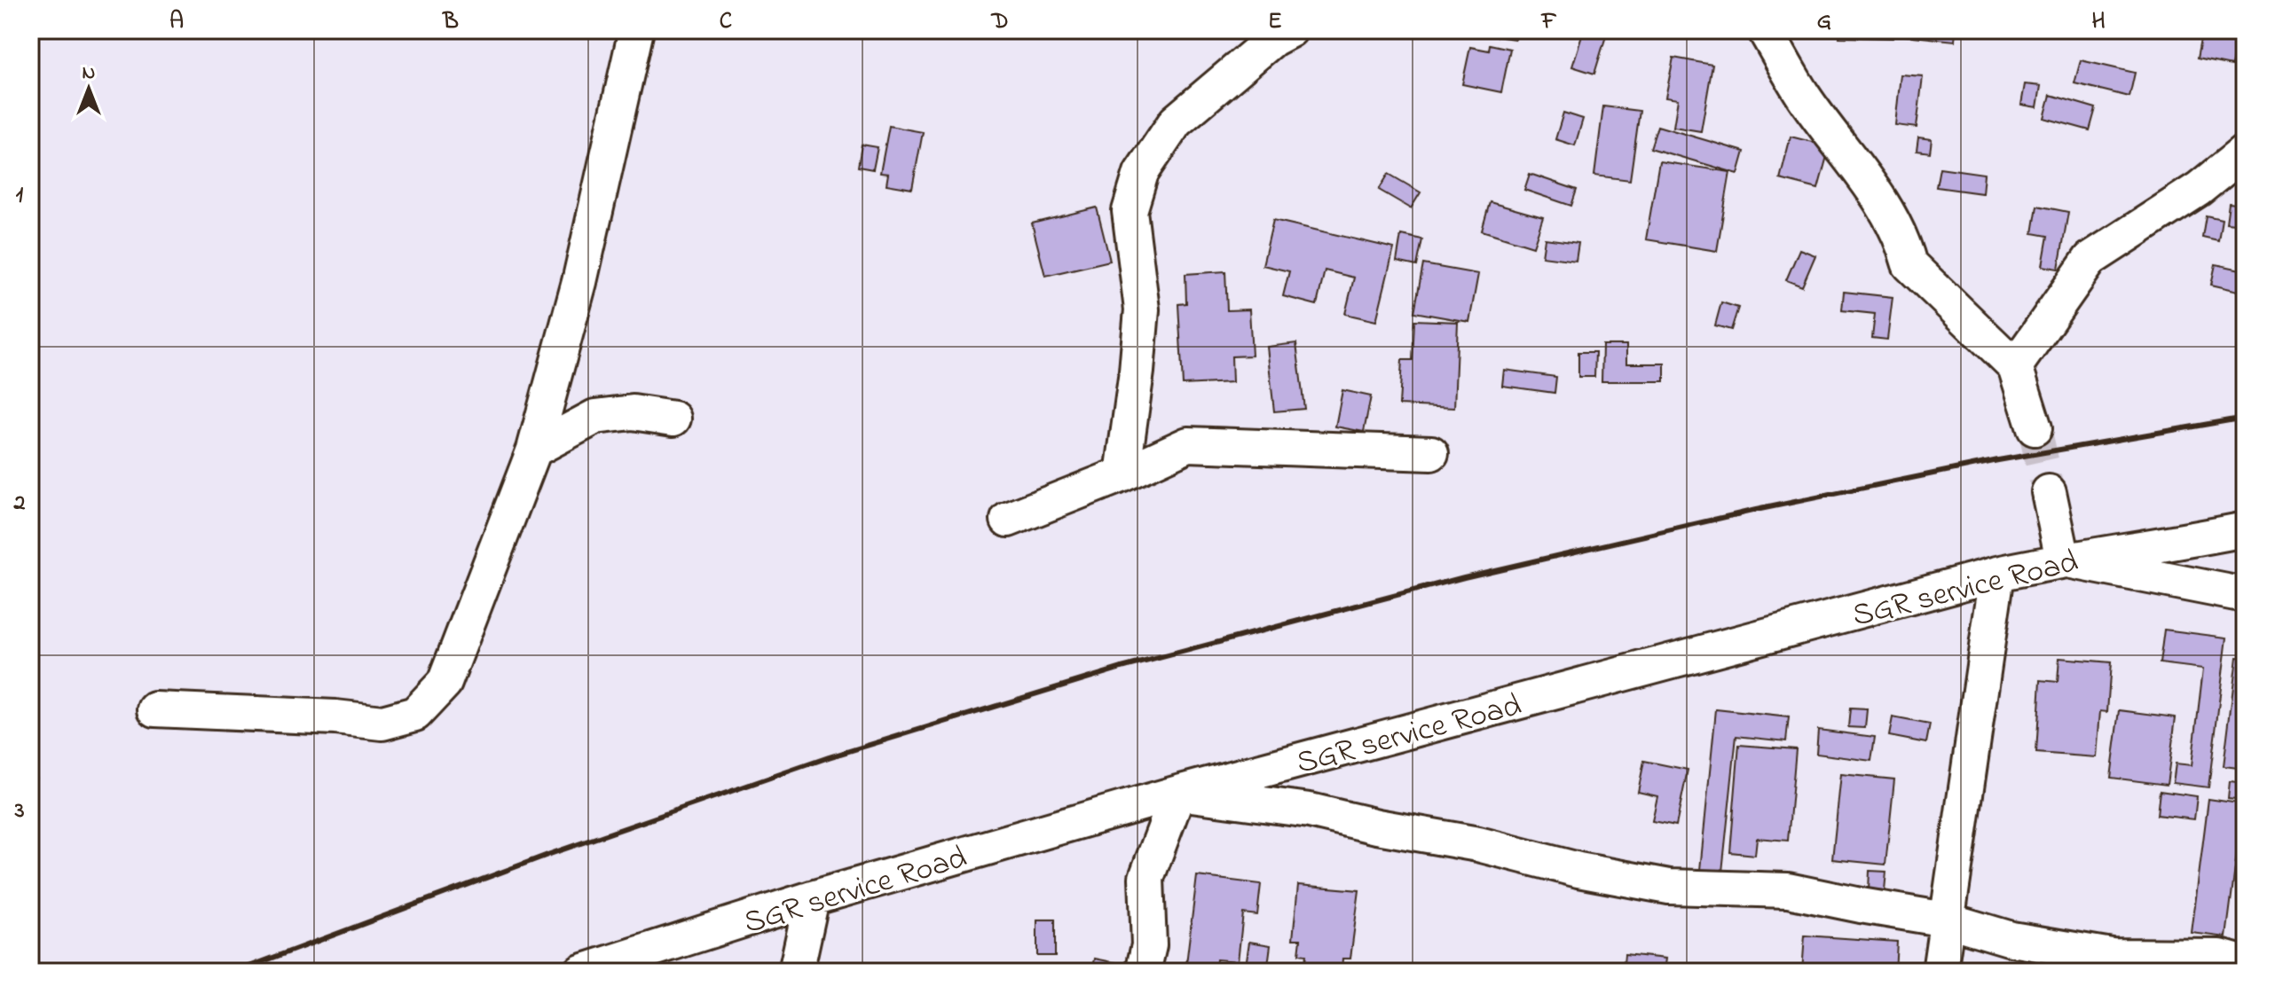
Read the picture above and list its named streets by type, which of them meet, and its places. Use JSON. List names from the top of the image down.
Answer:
{
  "streets": {
    "street": ["SGR service Road"]
  },
  "north": "top",
  "grid": {
    "columns": [
      "A",
      "B",
      "C",
      "D",
      "E",
      "F",
      "G",
      "H"
    ],
    "rows": ["1", "2", "3"]
  }
}
